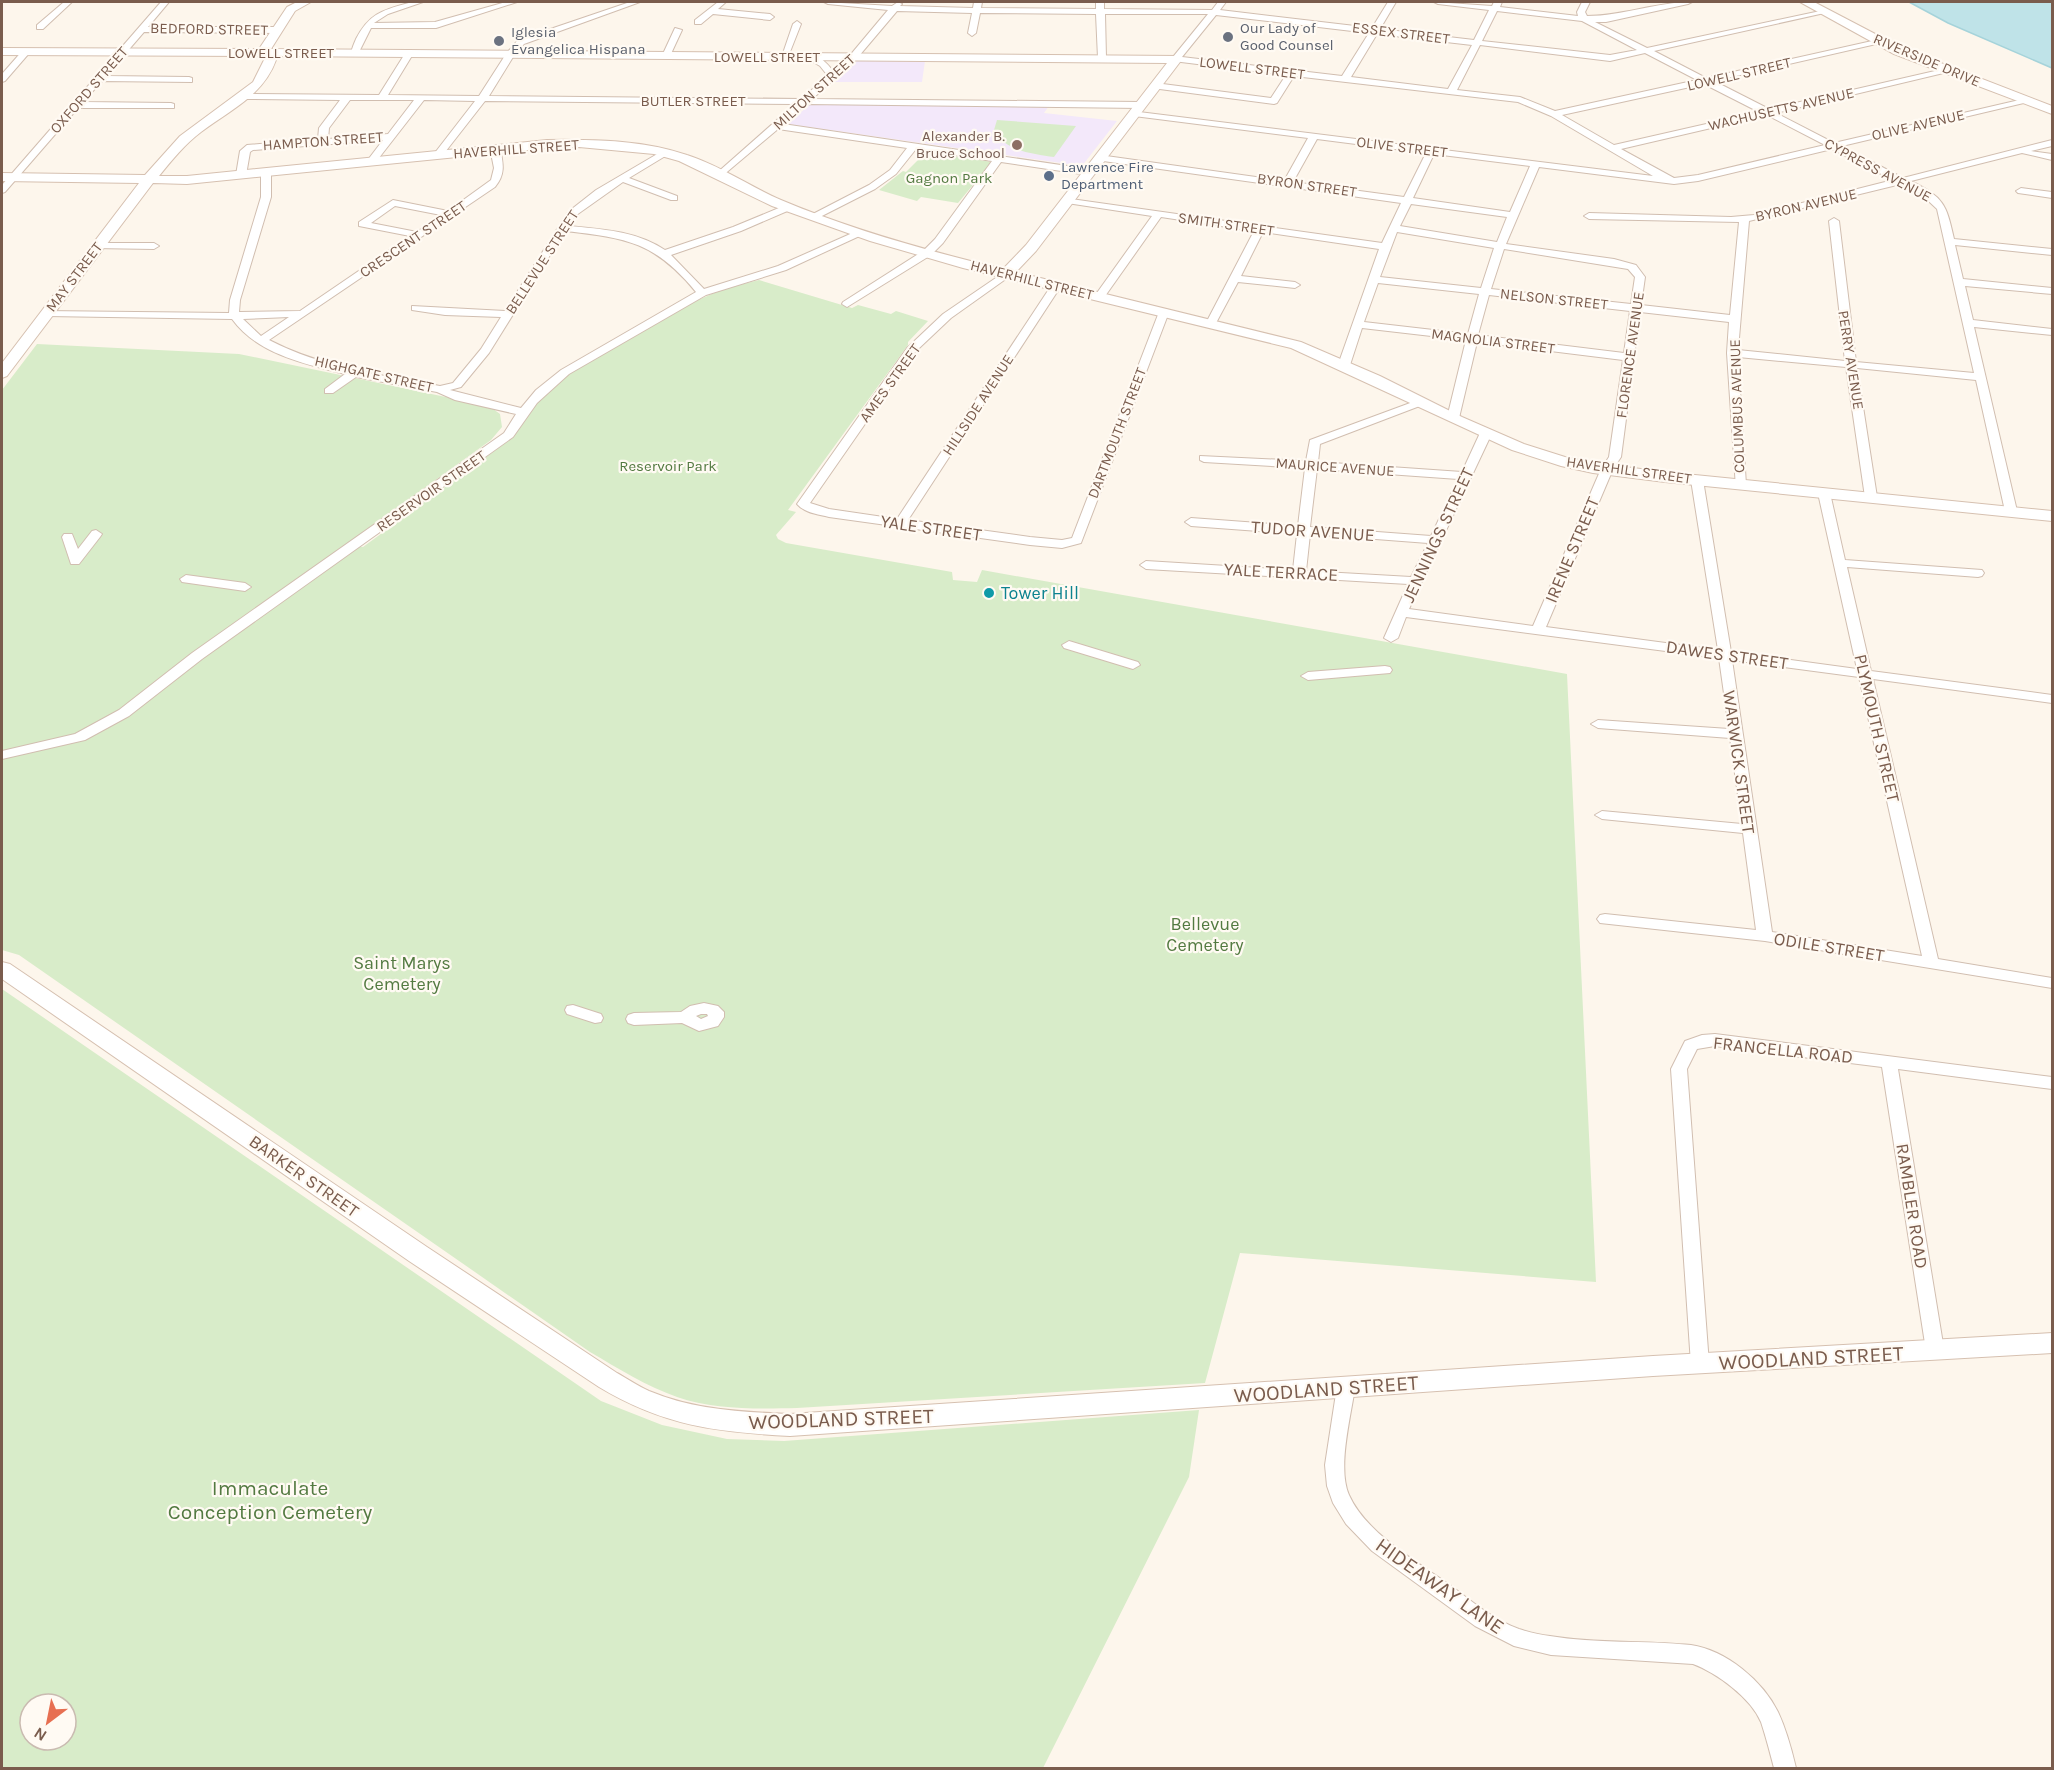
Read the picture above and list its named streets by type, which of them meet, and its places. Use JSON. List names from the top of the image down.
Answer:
{
  "streets": {
    "main road": [
      "LOWELL STREET",
      "RIVERSIDE DRIVE",
      "HAVERHILL STREET",
      "MAY STREET",
      "AMES STREET",
      "BARKER STREET",
      "WOODLAND STREET"
    ],
    "street": [
      "BEDFORD STREET",
      "ESSEX STREET",
      "OXFORD STREET",
      "MILTON STREET",
      "BUTLER STREET",
      "WACHUSETTS AVENUE",
      "OLIVE AVENUE",
      "HAMPTON STREET",
      "OLIVE STREET",
      "CYPRESS AVENUE",
      "BYRON STREET",
      "BYRON AVENUE",
      "SMITH STREET",
      "CRESCENT STREET",
      "BELLEVUE STREET",
      "NELSON STREET",
      "MAGNOLIA STREET",
      "FLORENCE AVENUE",
      "PERRY AVENUE",
      "HIGHGATE STREET",
      "HILLSIDE AVENUE",
      "COLUMBUS AVENUE",
      "DARTMOUTH STREET",
      "MAURICE AVENUE",
      "RESERVOIR STREET",
      "YALE STREET",
      "TUDOR AVENUE",
      "JENNINGS STREET",
      "IRENE STREET",
      "YALE TERRACE",
      "DAWES STREET",
      "PLYMOUTH STREET",
      "WARWICK STREET",
      "ODILE STREET",
      "FRANCELLA ROAD",
      "RAMBLER ROAD",
      "HIDEAWAY LANE"
    ]
  },
  "crossings": [
    ["BEDFORD STREET", "OXFORD STREET"],
    ["BEDFORD STREET", "MAY STREET"],
    ["ESSEX STREET", "RIVERSIDE DRIVE"],
    ["ESSEX STREET", "MILTON STREET"],
    ["ESSEX STREET", "CYPRESS AVENUE"],
    ["ESSEX STREET", "AMES STREET"],
    ["LOWELL STREET", "RIVERSIDE DRIVE"],
    ["LOWELL STREET", "OXFORD STREET"],
    ["LOWELL STREET", "MILTON STREET"],
    ["LOWELL STREET", "CYPRESS AVENUE"],
    ["LOWELL STREET", "MAY STREET"],
    ["LOWELL STREET", "AMES STREET"],
    ["RIVERSIDE DRIVE", "WACHUSETTS AVENUE"],
    ["RIVERSIDE DRIVE", "OLIVE AVENUE"],
    ["OXFORD STREET", "HAVERHILL STREET"],
    ["MILTON STREET", "BUTLER STREET"],
    ["MILTON STREET", "HAVERHILL STREET"],
    ["BUTLER STREET", "OLIVE STREET"],
    ["BUTLER STREET", "MAY STREET"],
    ["BUTLER STREET", "AMES STREET"],
    ["WACHUSETTS AVENUE", "CYPRESS AVENUE"],
    ["OLIVE AVENUE", "OLIVE STREET"],
    ["OLIVE AVENUE", "CYPRESS AVENUE"],
    ["HAMPTON STREET", "HAVERHILL STREET"],
    ["OLIVE STREET", "AMES STREET"],
    ["HAVERHILL STREET", "CYPRESS AVENUE"],
    ["HAVERHILL STREET", "CRESCENT STREET"],
    ["HAVERHILL STREET", "BELLEVUE STREET"],
    ["HAVERHILL STREET", "MAY STREET"],
    ["HAVERHILL STREET", "FLORENCE AVENUE"],
    ["HAVERHILL STREET", "PERRY AVENUE"],
    ["HAVERHILL STREET", "AMES STREET"],
    ["HAVERHILL STREET", "HILLSIDE AVENUE"],
    ["HAVERHILL STREET", "COLUMBUS AVENUE"],
    ["HAVERHILL STREET", "DARTMOUTH STREET"],
    ["HAVERHILL STREET", "RESERVOIR STREET"],
    ["HAVERHILL STREET", "JENNINGS STREET"],
    ["HAVERHILL STREET", "IRENE STREET"],
    ["HAVERHILL STREET", "PLYMOUTH STREET"],
    ["HAVERHILL STREET", "WARWICK STREET"],
    ["CYPRESS AVENUE", "BYRON AVENUE"],
    ["BYRON STREET", "AMES STREET"],
    ["BYRON AVENUE", "COLUMBUS AVENUE"],
    ["SMITH STREET", "AMES STREET"],
    ["CRESCENT STREET", "HIGHGATE STREET"],
    ["BELLEVUE STREET", "HIGHGATE STREET"],
    ["NELSON STREET", "FLORENCE AVENUE"],
    ["NELSON STREET", "COLUMBUS AVENUE"],
    ["MAGNOLIA STREET", "FLORENCE AVENUE"],
    ["FLORENCE AVENUE", "IRENE STREET"],
    ["HIGHGATE STREET", "RESERVOIR STREET"],
    ["AMES STREET", "YALE STREET"],
    ["HILLSIDE AVENUE", "YALE STREET"],
    ["DARTMOUTH STREET", "YALE STREET"],
    ["MAURICE AVENUE", "JENNINGS STREET"],
    ["TUDOR AVENUE", "JENNINGS STREET"],
    ["JENNINGS STREET", "YALE TERRACE"],
    ["JENNINGS STREET", "DAWES STREET"],
    ["IRENE STREET", "DAWES STREET"],
    ["DAWES STREET", "PLYMOUTH STREET"],
    ["DAWES STREET", "WARWICK STREET"],
    ["PLYMOUTH STREET", "ODILE STREET"],
    ["WARWICK STREET", "ODILE STREET"],
    ["FRANCELLA ROAD", "RAMBLER ROAD"],
    ["FRANCELLA ROAD", "WOODLAND STREET"],
    ["BARKER STREET", "WOODLAND STREET"],
    ["RAMBLER ROAD", "WOODLAND STREET"],
    ["WOODLAND STREET", "HIDEAWAY LANE"]
  ],
  "parks": [
    "Gagnon Park",
    "Reservoir Park",
    "Bellevue Cemetery",
    "Saint Marys Cemetery",
    "Immaculate Conception Cemetery"
  ],
  "places": [
    "Our Lady of Good Counsel",
    "Iglesia Evangelica Hispana",
    "Alexander B. Bruce School",
    "Lawrence Fire Department",
    "Tower Hill"
  ],
  "north": "bottom left"
}
